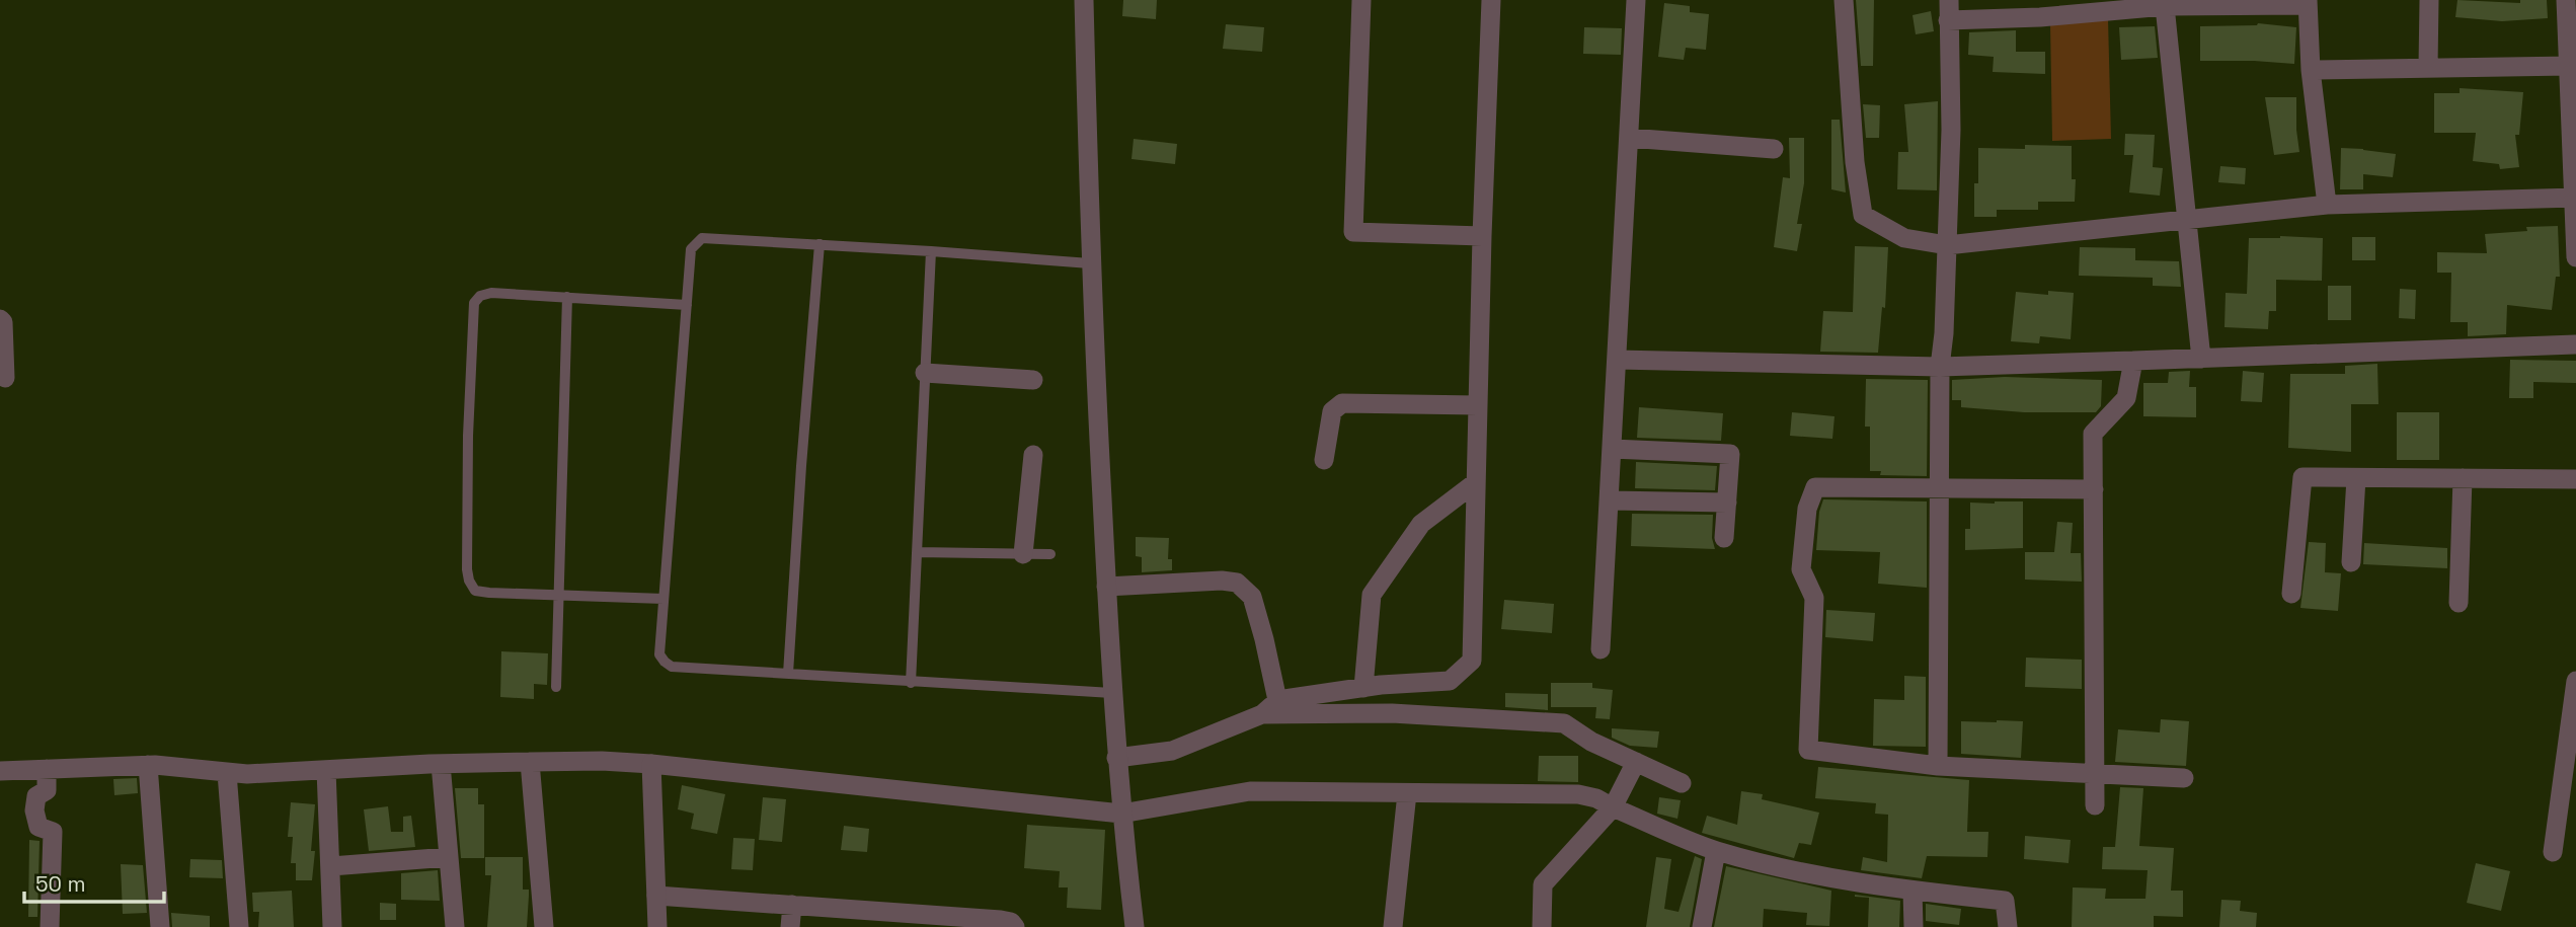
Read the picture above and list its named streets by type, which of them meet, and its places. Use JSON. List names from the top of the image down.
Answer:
{
  "scale_bar": "50 m"
}
